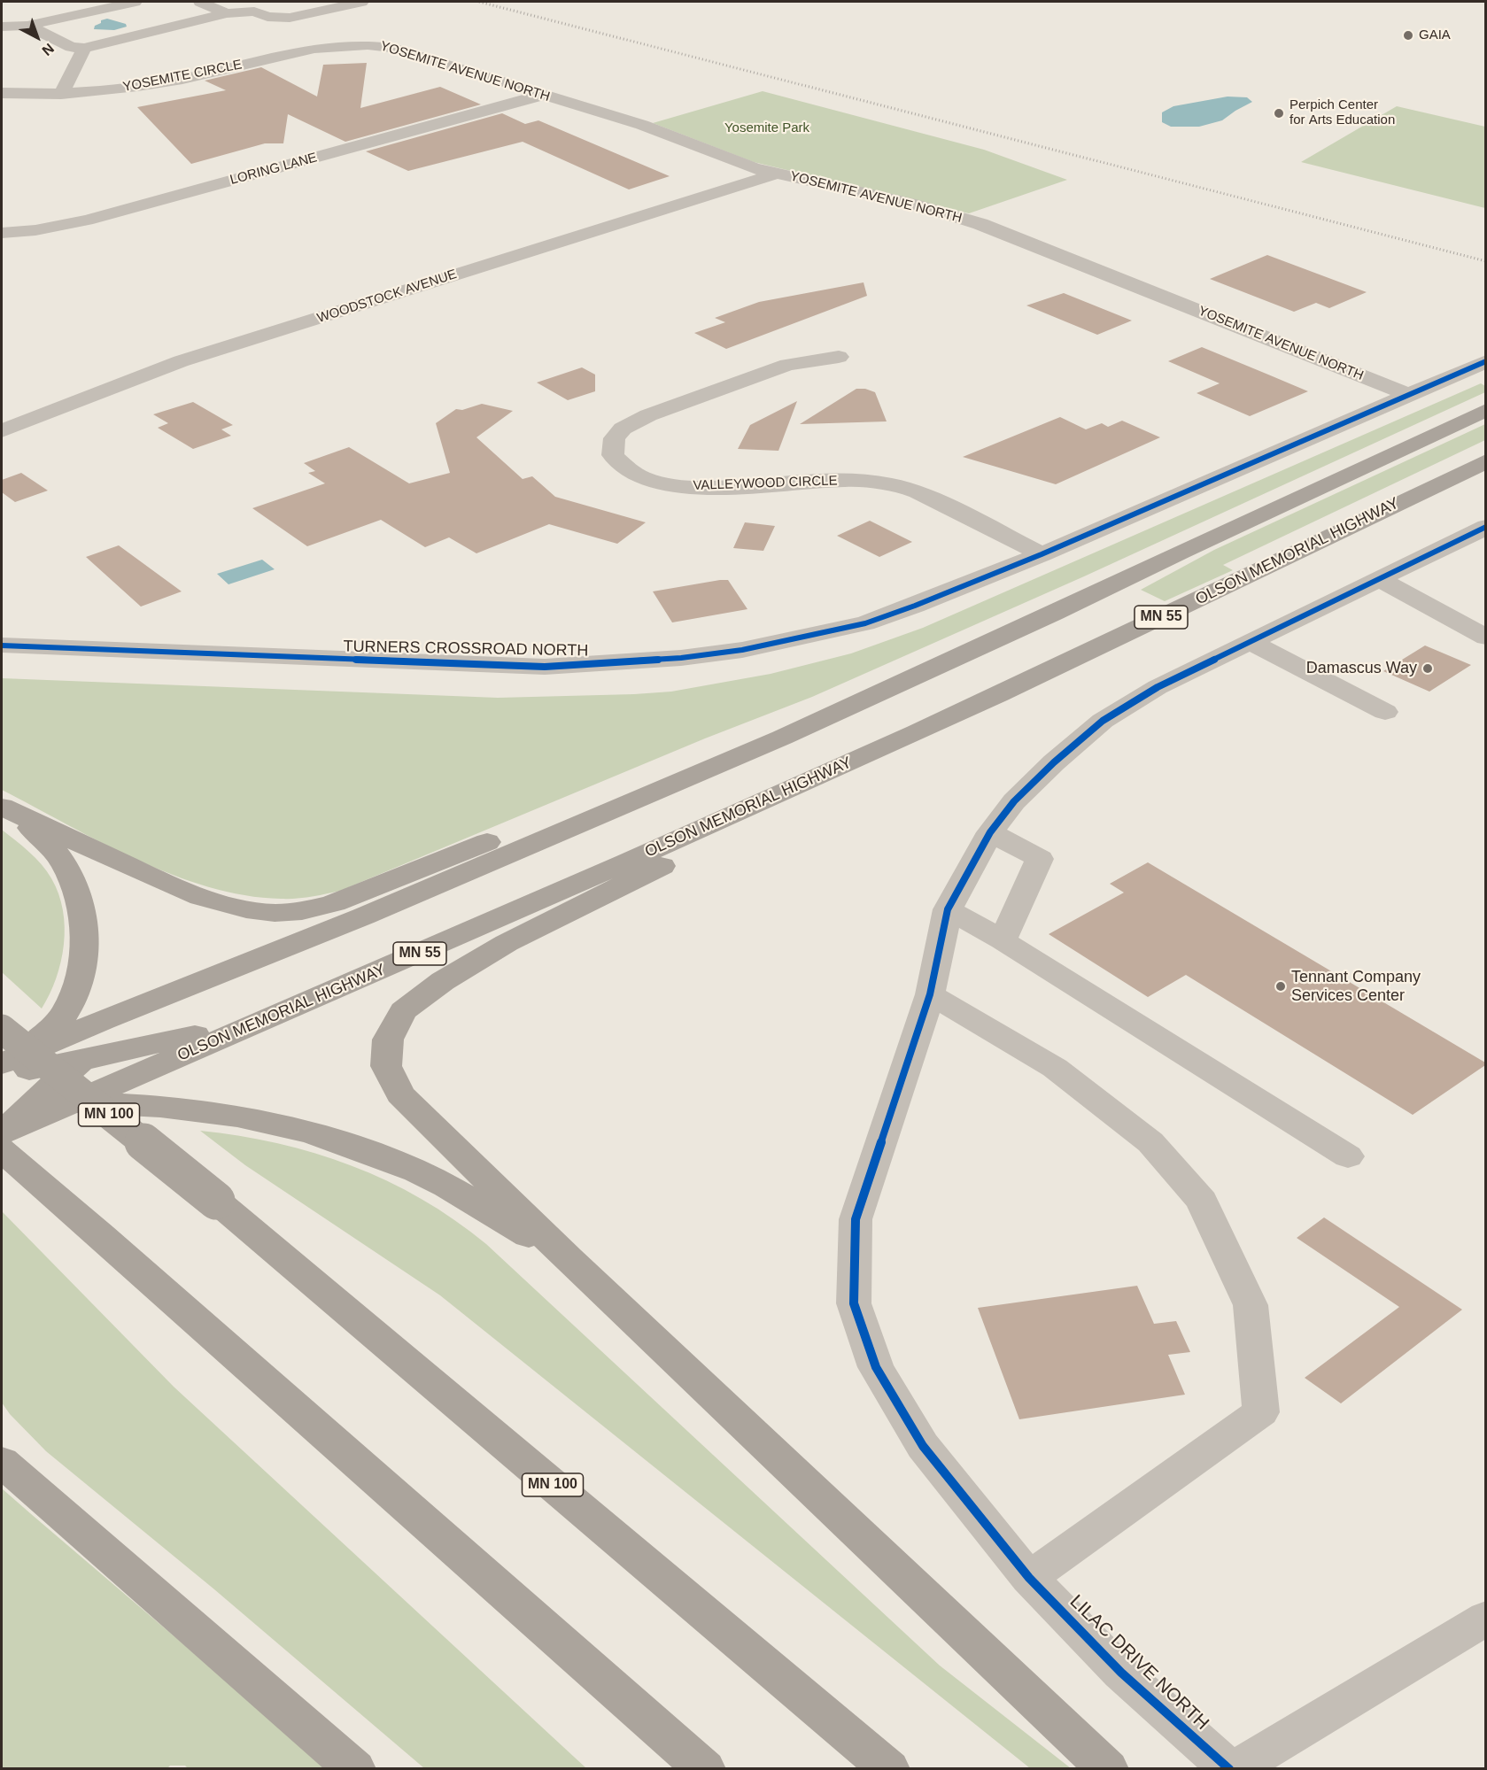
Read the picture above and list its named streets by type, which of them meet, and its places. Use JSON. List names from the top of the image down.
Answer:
{
  "streets": {
    "highway": ["OLSON MEMORIAL HIGHWAY", "MN 55", "MN 100"],
    "street": [
      "YOSEMITE AVENUE NORTH",
      "YOSEMITE CIRCLE",
      "LORING LANE",
      "WOODSTOCK AVENUE",
      "VALLEYWOOD CIRCLE",
      "TURNERS CROSSROAD NORTH",
      "LILAC DRIVE NORTH"
    ]
  },
  "crossings": [
    ["YOSEMITE AVENUE NORTH", "YOSEMITE CIRCLE"],
    ["YOSEMITE AVENUE NORTH", "LORING LANE"],
    ["YOSEMITE AVENUE NORTH", "WOODSTOCK AVENUE"],
    ["YOSEMITE AVENUE NORTH", "TURNERS CROSSROAD NORTH"],
    ["VALLEYWOOD CIRCLE", "TURNERS CROSSROAD NORTH"]
  ],
  "parks": ["Yosemite Park"],
  "places": [
    "GAIA",
    "Perpich Center for Arts Education",
    "Damascus Way",
    "Tennant Company Services Center"
  ],
  "north": "bottom right"
}
